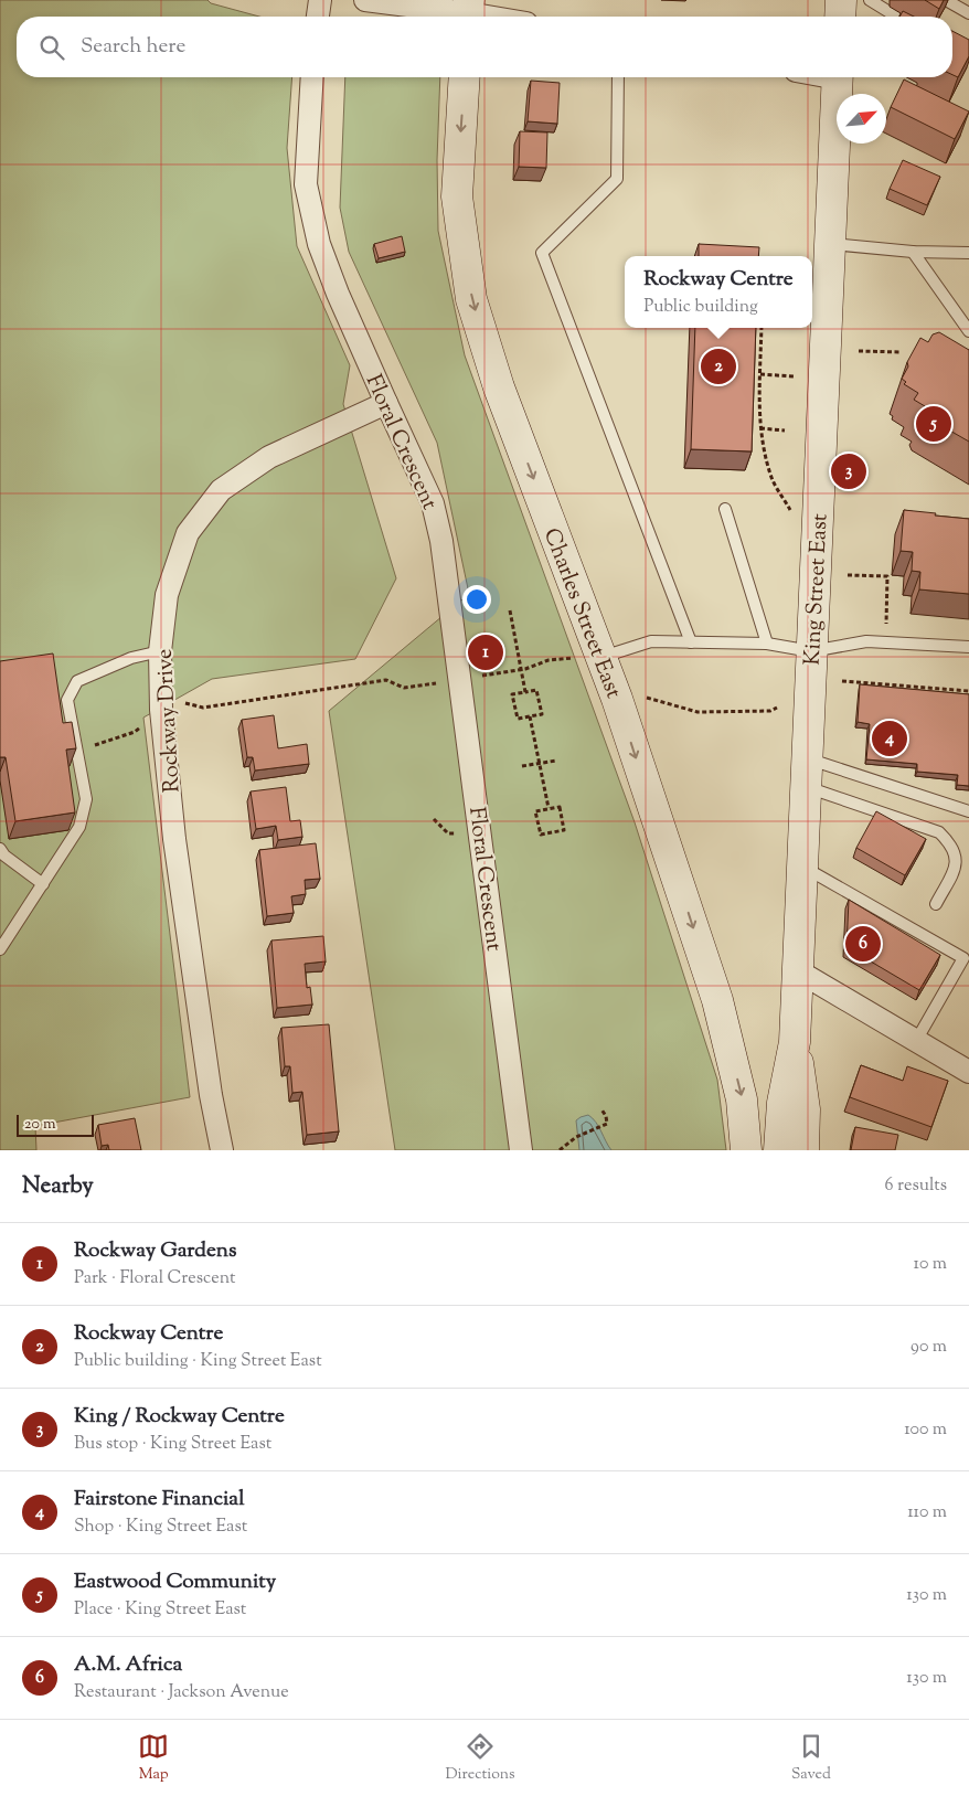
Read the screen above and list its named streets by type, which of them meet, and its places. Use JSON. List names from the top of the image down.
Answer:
{
  "streets": {
    "main road": ["King Street East", "Charles Street East"],
    "street": ["Floral Crescent", "Rockway Drive"]
  },
  "crossings": [
    ["Floral Crescent", "Rockway Drive"]
  ],
  "one_way": ["Charles Street East"],
  "scale_bar": "20 m",
  "north": "top right",
  "page": {
    "search": "Search here",
    "popup": ["Rockway Centre", "Public building"],
    "pins": [
      "2",
      "5",
      "3",
      "1",
      "4",
      "6"
    ],
    "scale": "20 m",
    "heading": ["Nearby", "6 results"],
    "list": [
      {
        "mark": "1",
        "name": "Rockway Gardens",
        "note": "Park · Floral Crescent",
        "value": "10 m"
      },
      {
        "mark": "2",
        "name": "Rockway Centre",
        "note": "Public building · King Street East",
        "value": "90 m"
      },
      {
        "mark": "3",
        "name": "King / Rockway Centre",
        "note": "Bus stop · King Street East",
        "value": "100 m"
      },
      {
        "mark": "4",
        "name": "Fairstone Financial",
        "note": "Shop · King Street East",
        "value": "110 m"
      },
      {
        "mark": "5",
        "name": "Eastwood Community",
        "note": "Place · King Street East",
        "value": "130 m"
      },
      {
        "mark": "6",
        "name": "A.M. Africa",
        "note": "Restaurant · Jackson Avenue",
        "value": "130 m"
      }
    ],
    "nav": ["Map", "Directions", "Saved"]
  }
}
